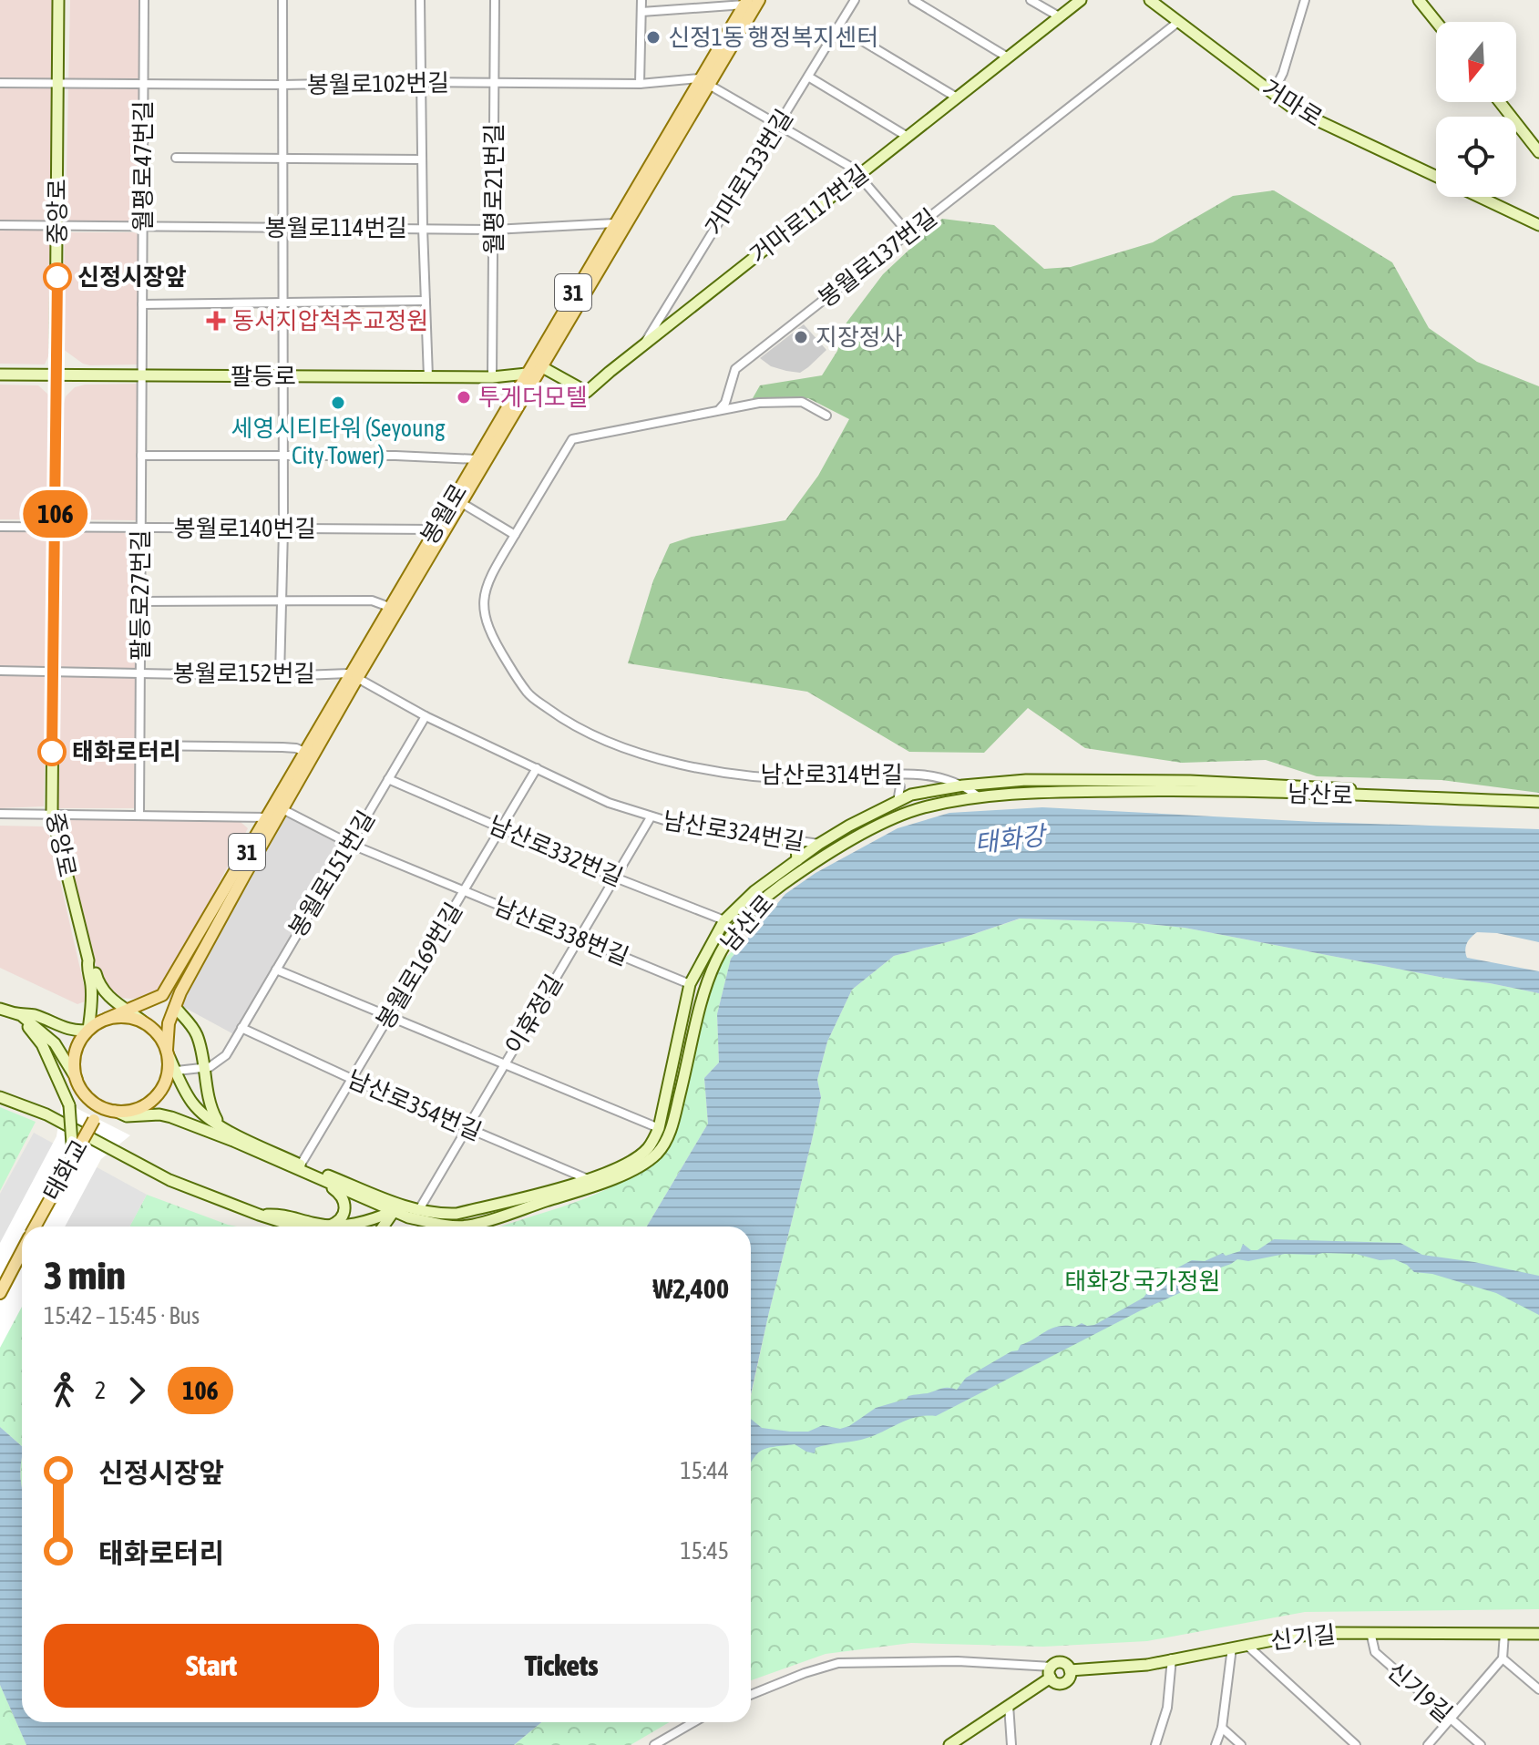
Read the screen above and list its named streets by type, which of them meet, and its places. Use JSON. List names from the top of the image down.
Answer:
{
  "streets": {
    "main road": [
      "거마로",
      "중앙로",
      "거마로117번길",
      "31",
      "팔등로",
      "봉월로",
      "남산로",
      "태화교",
      "신기길"
    ],
    "street": [
      "봉월로102번길",
      "월평로47번길",
      "거마로133번길",
      "월평로21번길",
      "봉월로114번길",
      "봉월로137번길",
      "봉월로140번길",
      "팔등로27번길",
      "봉월로152번길",
      "남산로314번길",
      "남산로324번길",
      "남산로332번길",
      "봉월로151번길",
      "남산로338번길",
      "봉월로169번길",
      "이휴정길",
      "남산로354번길",
      "신기9길"
    ]
  },
  "crossings": [
    ["봉월로102번길", "월평로47번길"],
    ["봉월로102번길", "월평로21번길"],
    ["봉월로102번길", "중앙로"],
    ["봉월로102번길", "봉월로"],
    ["거마로", "봉월로137번길"],
    ["월평로47번길", "봉월로114번길"],
    ["월평로47번길", "팔등로"],
    ["월평로47번길", "팔등로27번길"],
    ["거마로133번길", "거마로117번길"],
    ["월평로21번길", "봉월로114번길"],
    ["월평로21번길", "팔등로"],
    ["중앙로", "봉월로114번길"],
    ["중앙로", "팔등로"],
    ["중앙로", "봉월로140번길"],
    ["중앙로", "봉월로152번길"],
    ["중앙로", "남산로"],
    ["중앙로", "태화교"],
    ["거마로117번길", "봉월로"],
    ["봉월로114번길", "봉월로"],
    ["31", "남산로338번길"],
    ["팔등로", "봉월로"],
    ["팔등로", "팔등로27번길"],
    ["봉월로", "봉월로140번길"],
    ["봉월로", "봉월로152번길"],
    ["봉월로140번길", "팔등로27번길"],
    ["팔등로27번길", "봉월로152번길"],
    ["남산로314번길", "남산로"],
    ["남산로", "남산로324번길"],
    ["남산로", "남산로332번길"],
    ["남산로", "남산로338번길"],
    ["남산로", "봉월로169번길"],
    ["남산로", "이휴정길"],
    ["남산로", "남산로354번길"],
    ["남산로", "태화교"],
    ["남산로324번길", "봉월로151번길"],
    ["남산로324번길", "봉월로169번길"],
    ["남산로324번길", "이휴정길"],
    ["남산로332번길", "봉월로151번길"],
    ["남산로332번길", "봉월로169번길"],
    ["남산로332번길", "이휴정길"],
    ["봉월로151번길", "남산로338번길"],
    ["봉월로151번길", "남산로354번길"],
    ["남산로338번길", "봉월로169번길"],
    ["남산로338번길", "이휴정길"],
    ["봉월로169번길", "남산로354번길"],
    ["이휴정길", "남산로354번길"],
    ["신기길", "신기9길"]
  ],
  "water": ["태화강"],
  "parks": ["태화강 국가정원"],
  "places": {
    "other": [
      "신정1동 행정복지센터",
      "신정시장앞",
      "지장정사",
      "투게더모텔",
      "세영시티타워 (Seyoung City Tower)",
      "태화로터리"
    ],
    "health": ["동서지압척추교정원"]
  },
  "lines": ["bus line 106"],
  "north": "bottom",
  "page": {
    "on_map": "106",
    "heading": ["3 min", "15:42 – 15:45 · Bus", "₩2,400"],
    "legs": ["2", "106"],
    "list": [
      {
        "name": "신정시장앞",
        "value": "15:44"
      },
      {
        "name": "태화로터리",
        "value": "15:45"
      }
    ],
    "buttons": ["Start", "Tickets"]
  }
}
